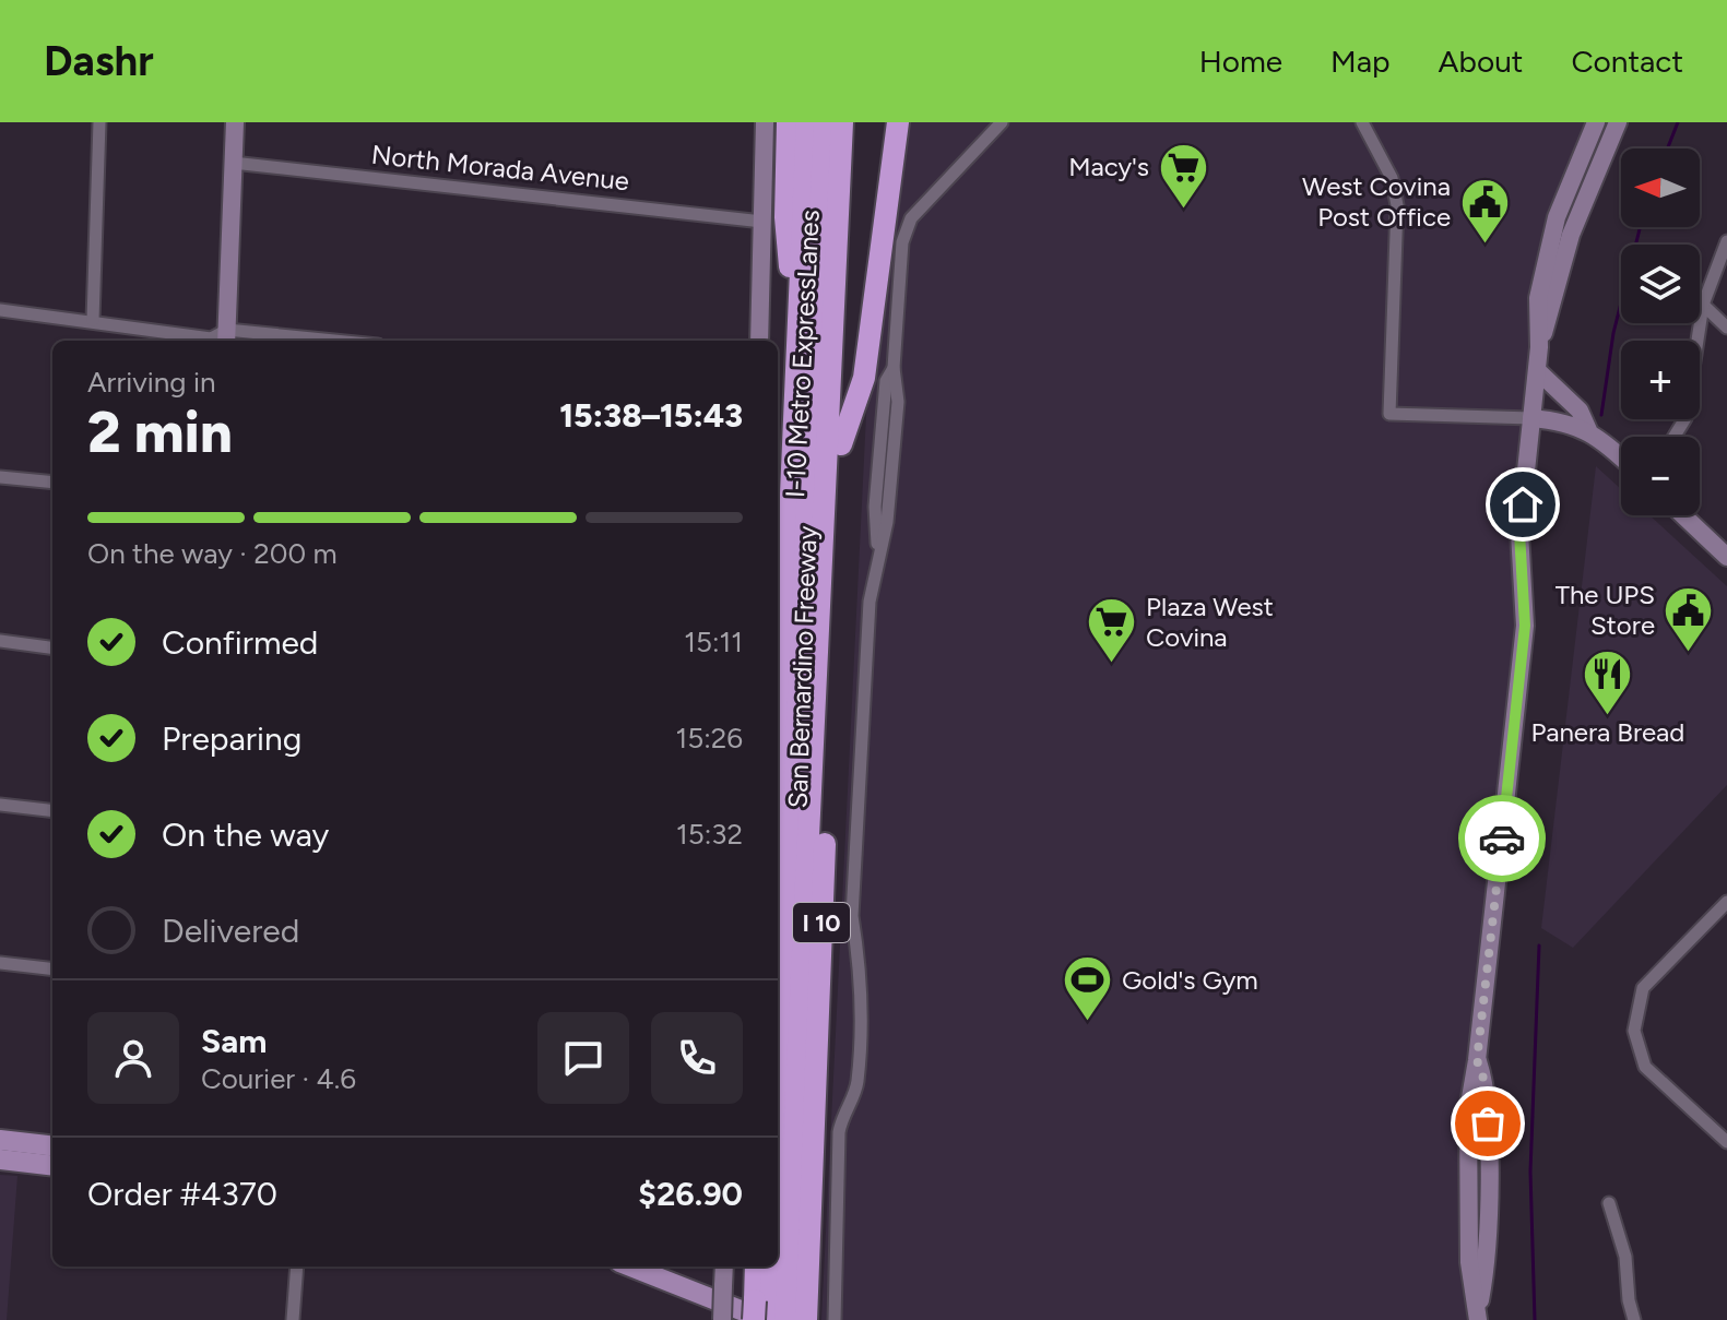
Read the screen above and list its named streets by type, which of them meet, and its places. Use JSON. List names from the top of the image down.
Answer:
{
  "streets": {
    "highway": ["I-10 Metro ExpressLanes", "San Bernardino Freeway", "I 10"],
    "street": ["North Morada Avenue"]
  },
  "crossings": [
    ["I-10 Metro ExpressLanes", "San Bernardino Freeway"]
  ],
  "places": {
    "supermarket": ["Macy's", "Plaza West Covina"],
    "public building": ["West Covina Post Office", "The UPS Store"],
    "restaurant": ["Panera Bread"],
    "sports": ["Gold's Gym"]
  },
  "north": "left",
  "page": {
    "header": "Dashr",
    "nav": [
      "Home",
      "Map",
      "About",
      "Contact"
    ],
    "map_buttons": ["+", "−"],
    "heading": ["2 min", "Arriving in", "15:38–15:43"],
    "panel": [
      "Sam",
      "Courier · 4.6",
      "Order #4370",
      "$26.90"
    ],
    "bar": "On the way · 200 m",
    "list": [
      ["Confirmed", "15:11"],
      ["Preparing", "15:26"],
      ["On the way", "15:32"],
      "Delivered"
    ]
  }
}
